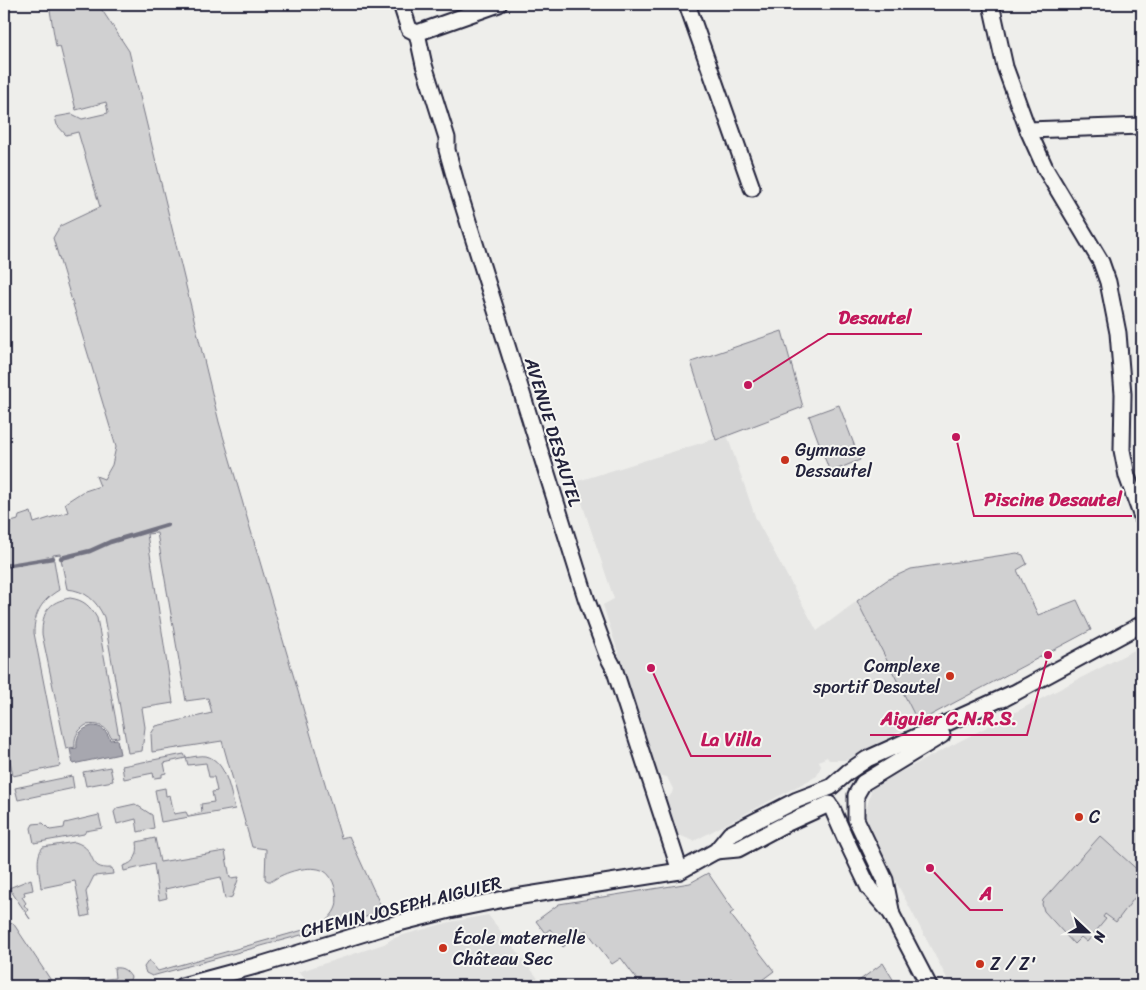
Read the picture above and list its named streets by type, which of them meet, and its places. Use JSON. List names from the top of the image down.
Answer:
{
  "streets": {
    "street": ["AVENUE DESAUTEL", "CHEMIN JOSEPH AIGUIER"]
  },
  "crossings": [
    ["AVENUE DESAUTEL", "CHEMIN JOSEPH AIGUIER"]
  ],
  "places": [
    "Desautel",
    "Piscine Desautel",
    "Gymnase Dessautel",
    "Aiguier C.N.R.S.",
    "La Villa",
    "Complexe sportif Desautel",
    "C",
    "A",
    "École maternelle Château Sec",
    "Z / Z'"
  ],
  "north": "right"
}
